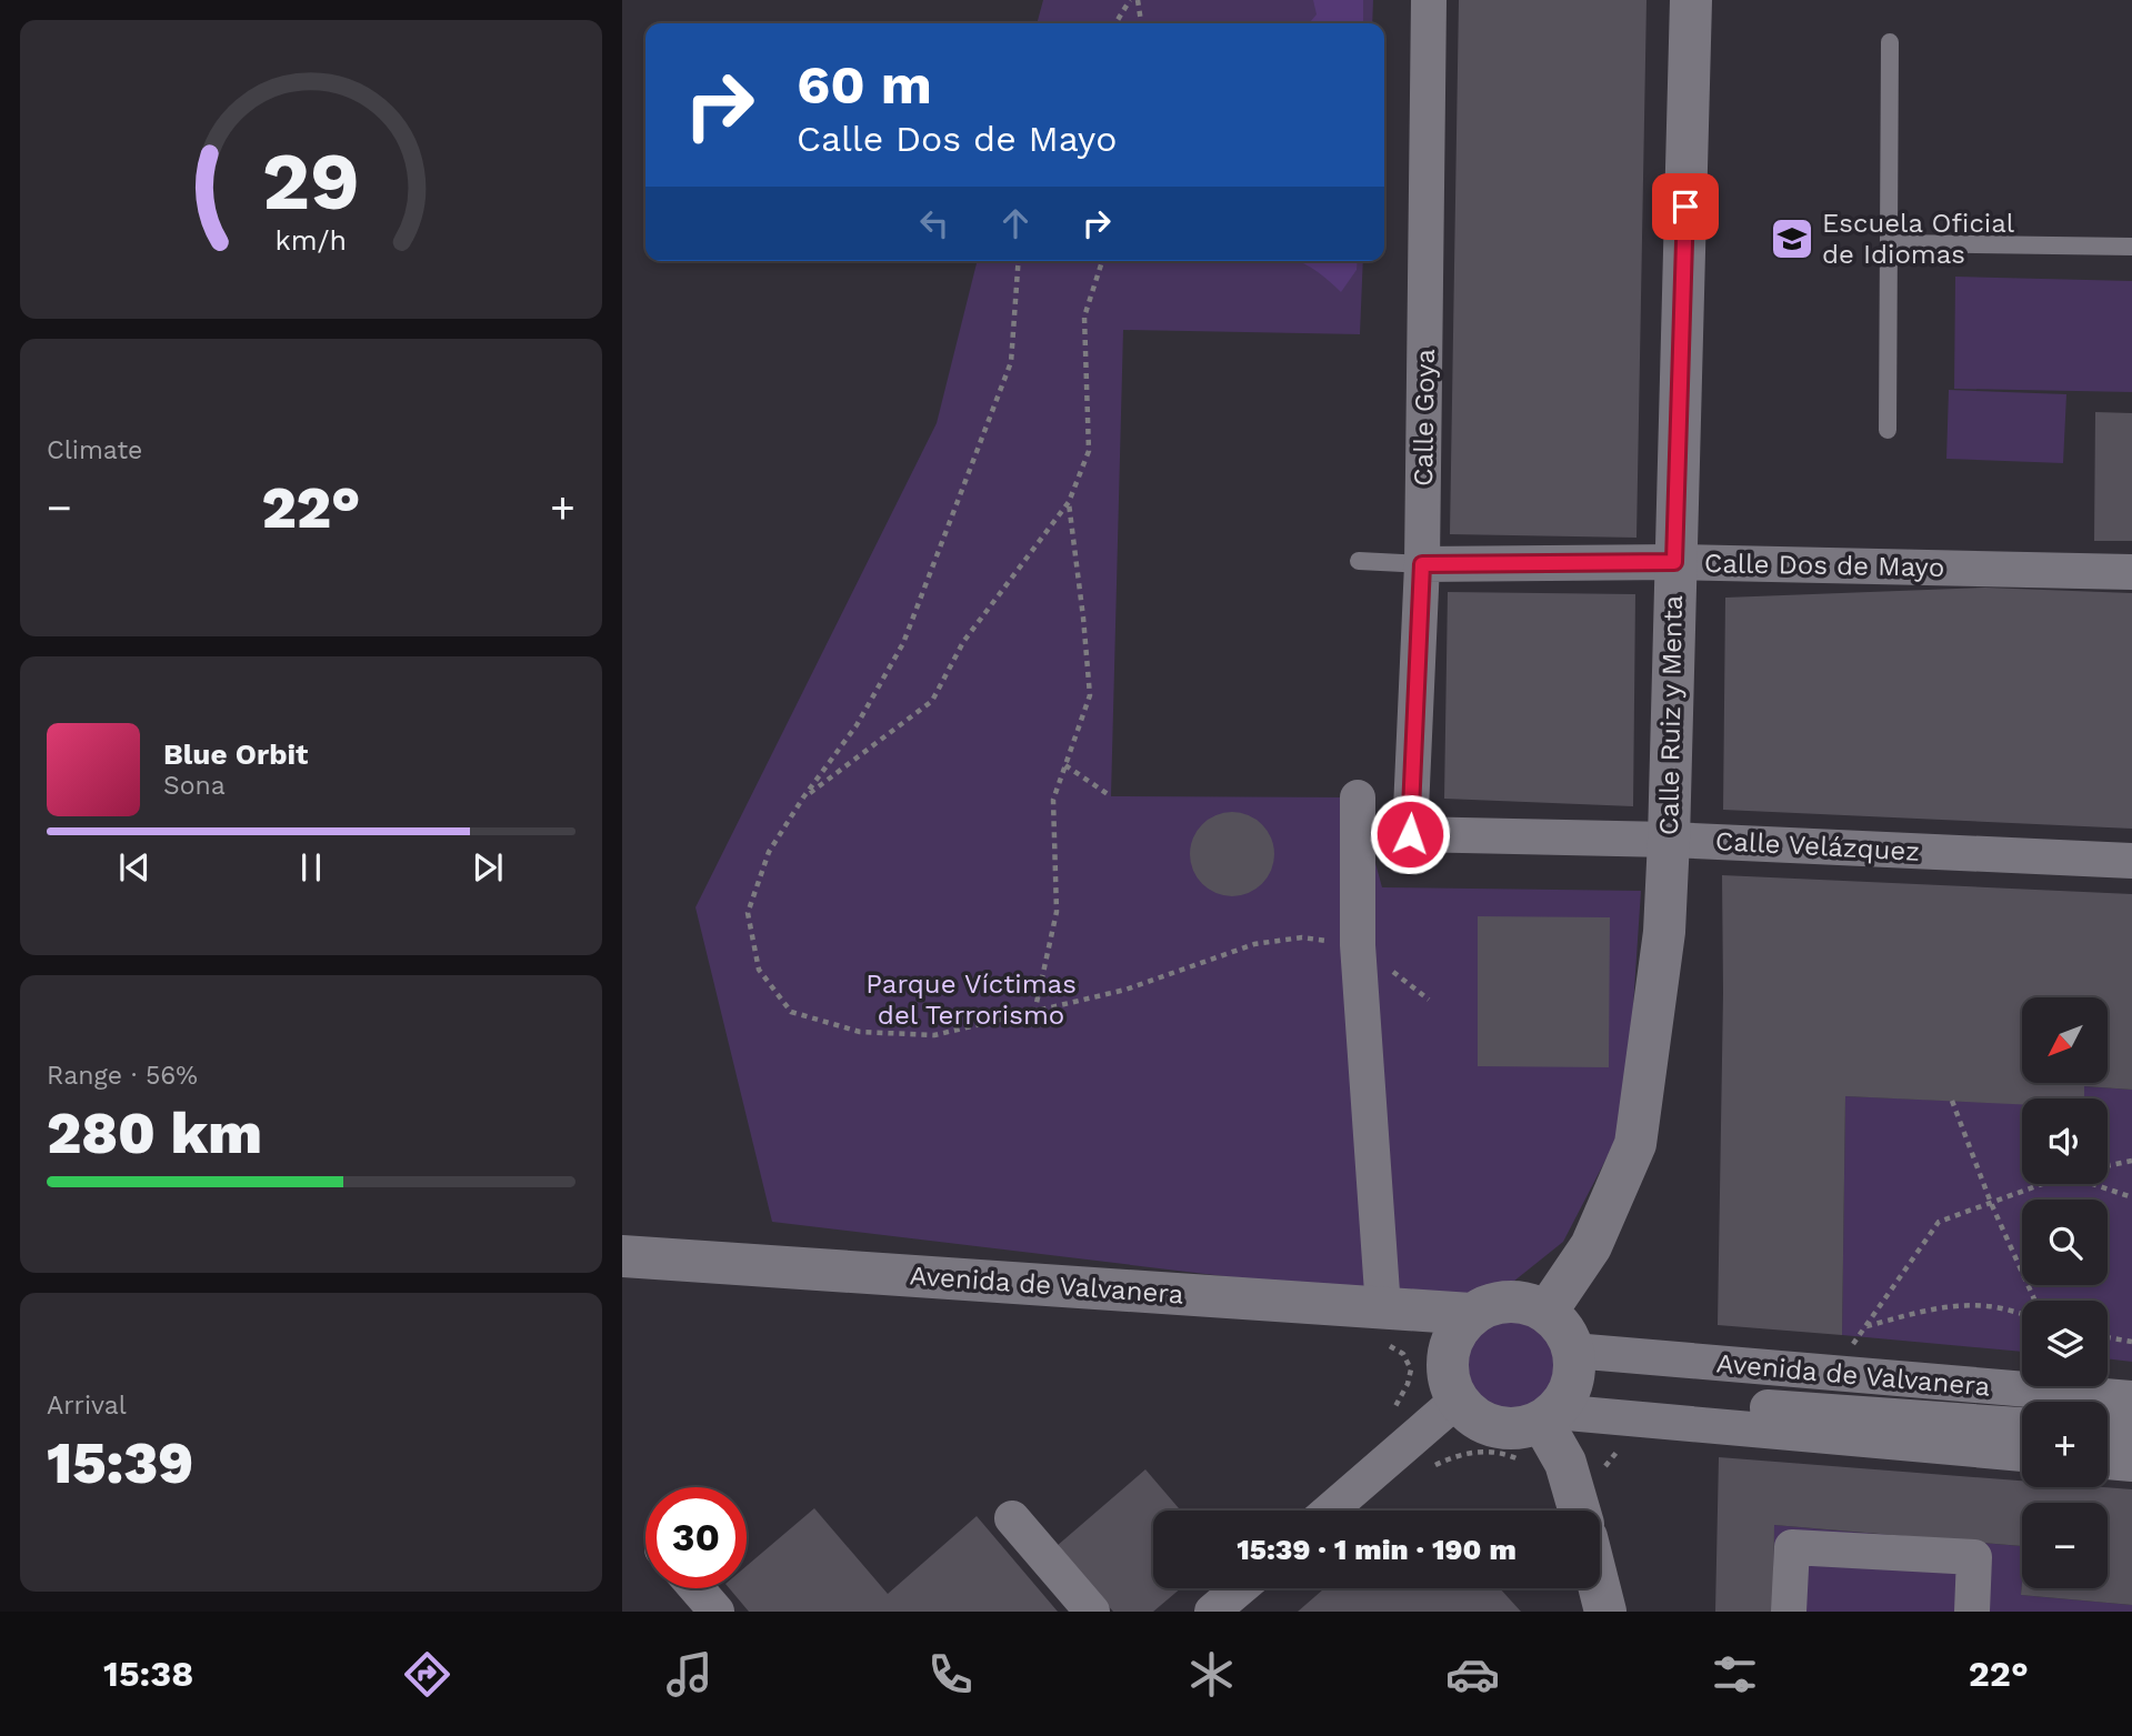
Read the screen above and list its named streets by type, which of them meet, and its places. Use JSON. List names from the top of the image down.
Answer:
{
  "streets": {
    "street": [
      "Calle Goya",
      "Calle Dos de Mayo",
      "Calle Ruiz y Menta",
      "Calle Velázquez",
      "Avenida de Valvanera"
    ]
  },
  "crossings": [
    ["Calle Goya", "Calle Dos de Mayo"],
    ["Calle Goya", "Calle Velázquez"],
    ["Calle Dos de Mayo", "Calle Ruiz y Menta"],
    ["Calle Ruiz y Menta", "Calle Velázquez"],
    ["Calle Ruiz y Menta", "Avenida de Valvanera"]
  ],
  "parks": ["Parque Víctimas del Terrorismo"],
  "places": {
    "school or university": ["Escuela Oficial de Idiomas"]
  },
  "north": "bottom left",
  "page": {
    "turn": ["60 m", "Calle Dos de Mayo"],
    "tile": [
      "Climate",
      ["Range · 56%", "280 km"],
      ["Arrival", "15:39"]
    ],
    "heat": ["−", "22°", "+"],
    "song": ["Blue Orbit", "Sona"],
    "map_buttons": ["+", "−"],
    "limit": "30",
    "trip": "15:39 · 1 min · 190 m",
    "tabs": ["15:38", "22°"],
    "gauge": ["29", "km/h"]
  }
}
